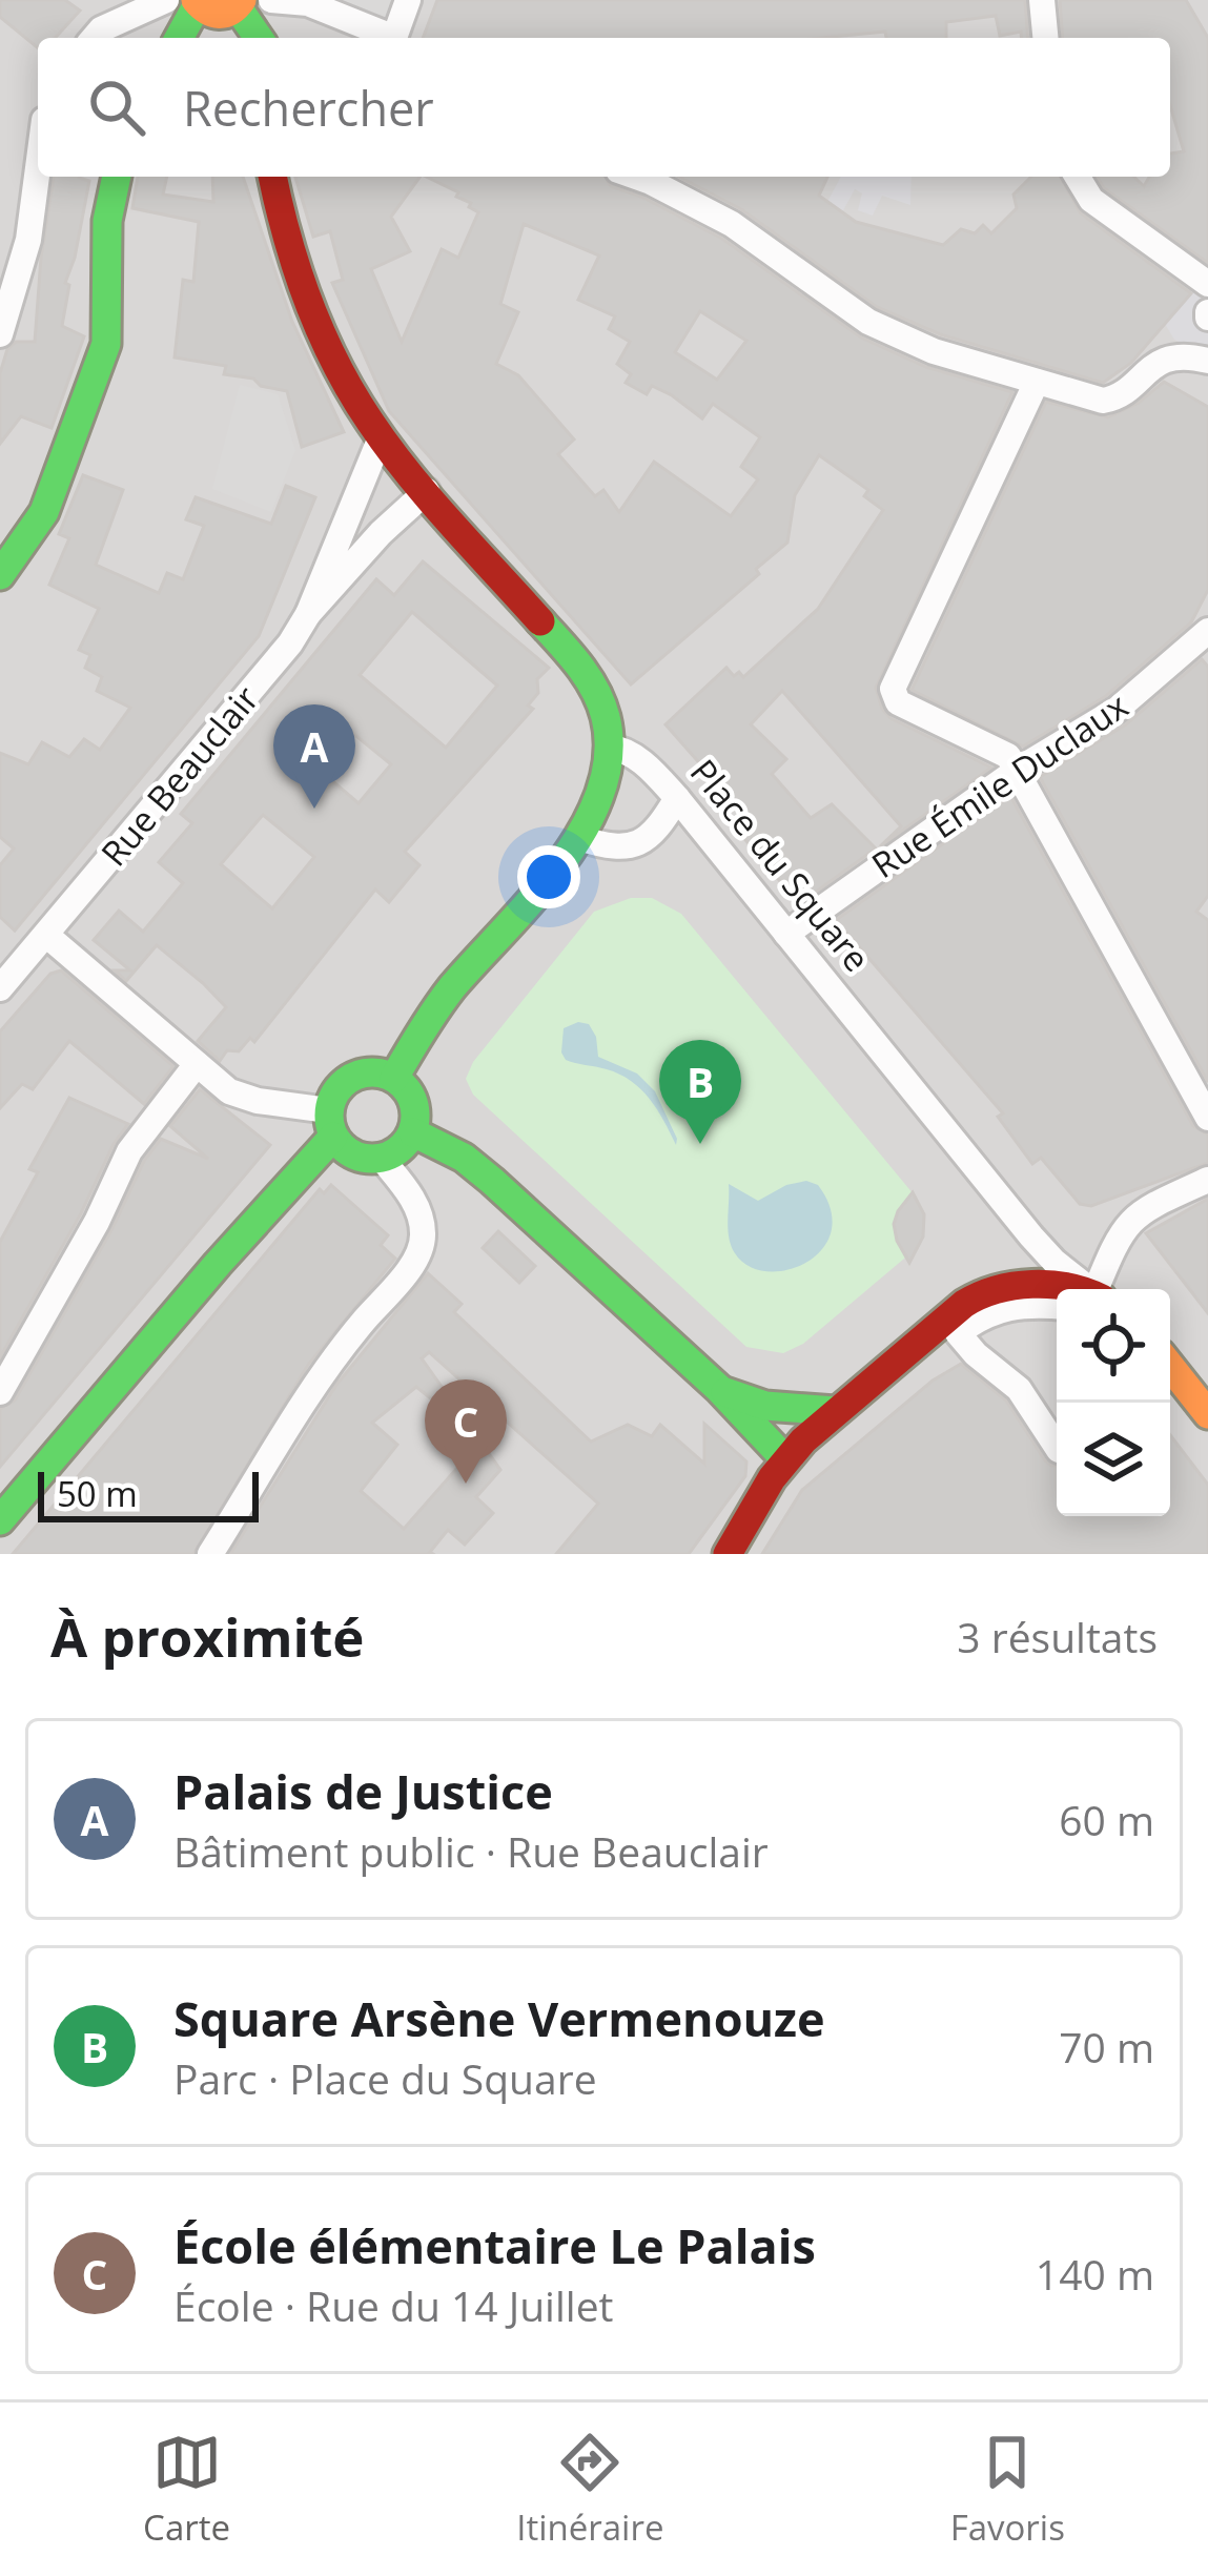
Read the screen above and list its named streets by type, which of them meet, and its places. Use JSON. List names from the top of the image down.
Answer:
{
  "streets": {
    "street": ["Rue Beauclair", "Rue Émile Duclaux", "Place du Square"]
  },
  "crossings": [
    ["Rue Émile Duclaux", "Place du Square"]
  ],
  "scale_bar": "50 m",
  "page": {
    "search": "Rechercher",
    "pins": ["A", "B", "C"],
    "scale": "50 m",
    "heading": ["À proximité", "3 résultats"],
    "list": [
      {
        "mark": "A",
        "name": "Palais de Justice",
        "note": "Bâtiment public · Rue Beauclair",
        "value": "60 m"
      },
      {
        "mark": "B",
        "name": "Square Arsène Vermenouze",
        "note": "Parc · Place du Square",
        "value": "70 m"
      },
      {
        "mark": "C",
        "name": "École élémentaire Le Palais",
        "note": "École · Rue du 14 Juillet",
        "value": "140 m"
      }
    ],
    "nav": ["Carte", "Itinéraire", "Favoris"]
  }
}
